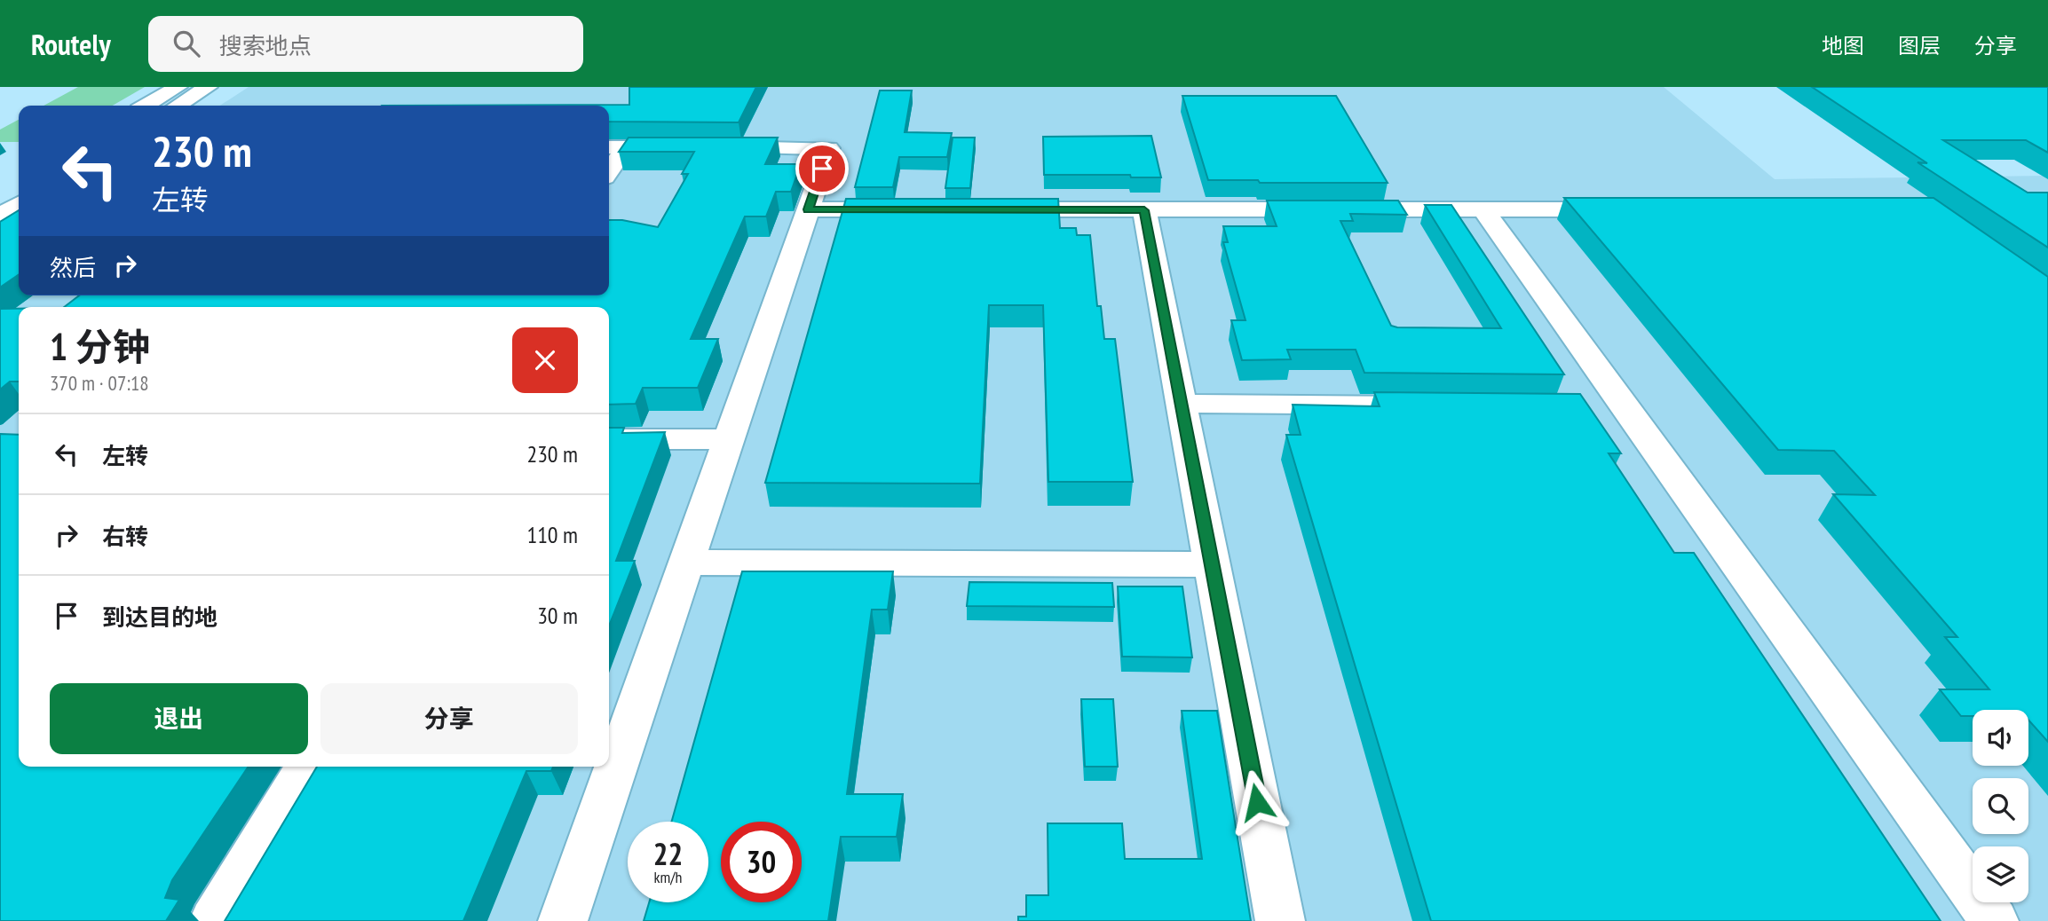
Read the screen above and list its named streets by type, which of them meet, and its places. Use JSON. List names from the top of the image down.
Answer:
{
  "page": {
    "header": "Routely",
    "search": "搜索地点",
    "nav": ["地图", "图层", "分享"],
    "turn": ["230 m", "左转"],
    "then": "然后",
    "heading": ["1 分钟", "370 m · 07:18"],
    "list": [
      {
        "name": "左转",
        "value": "230 m"
      },
      {
        "name": "右转",
        "value": "110 m"
      },
      {
        "name": "到达目的地",
        "value": "30 m"
      }
    ],
    "buttons": ["退出", "分享"],
    "speed": "22 km/h",
    "limit": "30"
  }
}
